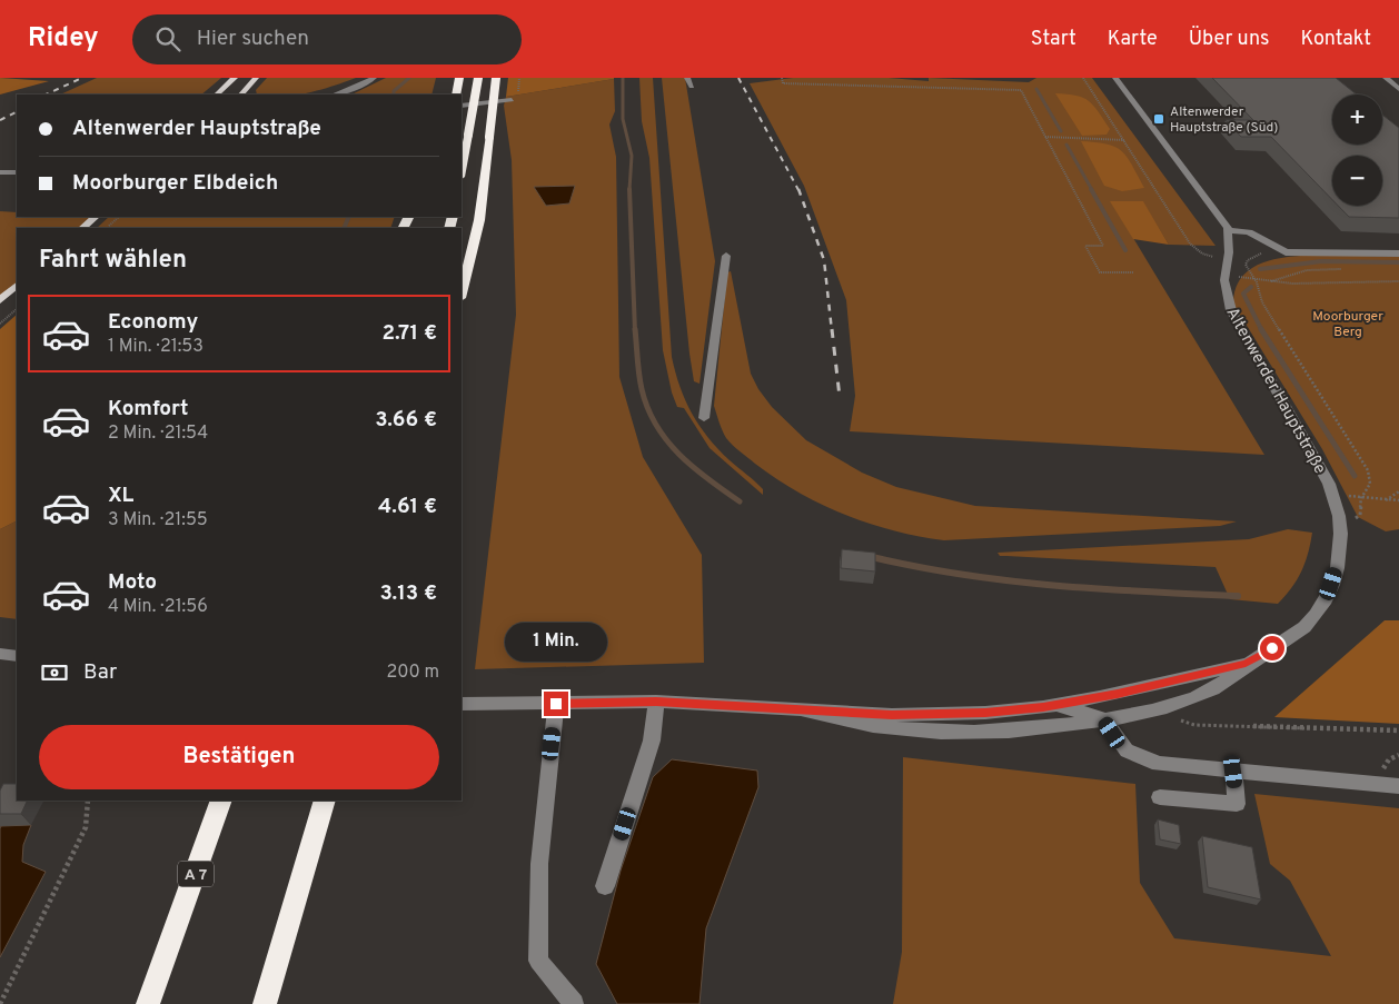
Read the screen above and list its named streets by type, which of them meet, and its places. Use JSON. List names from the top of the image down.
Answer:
{
  "streets": {
    "highway": ["A 7"],
    "street": ["Altenwerder Hauptstraße"]
  },
  "parks": ["Moorburger Berg"],
  "places": {
    "transit": ["Altenwerder Hauptstraße (Süd)"]
  },
  "page": {
    "header": "Ridey",
    "search": "Hier suchen",
    "nav": [
      "Start",
      "Karte",
      "Über uns",
      "Kontakt"
    ],
    "map_buttons": ["+", "−"],
    "banner": ["Altenwerder Hauptstraße", "Moorburger Elbdeich"],
    "heading": "Fahrt wählen",
    "list": [
      {
        "name": "Economy",
        "note": "1 Min. · 21:53",
        "value": "2.71 €"
      },
      {
        "name": "Komfort",
        "note": "2 Min. · 21:54",
        "value": "3.66 €"
      },
      {
        "name": "XL",
        "note": "3 Min. · 21:55",
        "value": "4.61 €"
      },
      {
        "name": "Moto",
        "note": "4 Min. · 21:56",
        "value": "3.13 €"
      }
    ],
    "bubble": "1 Min.",
    "pay": ["Bar", "200 m"],
    "buttons": "Bestätigen"
  }
}
